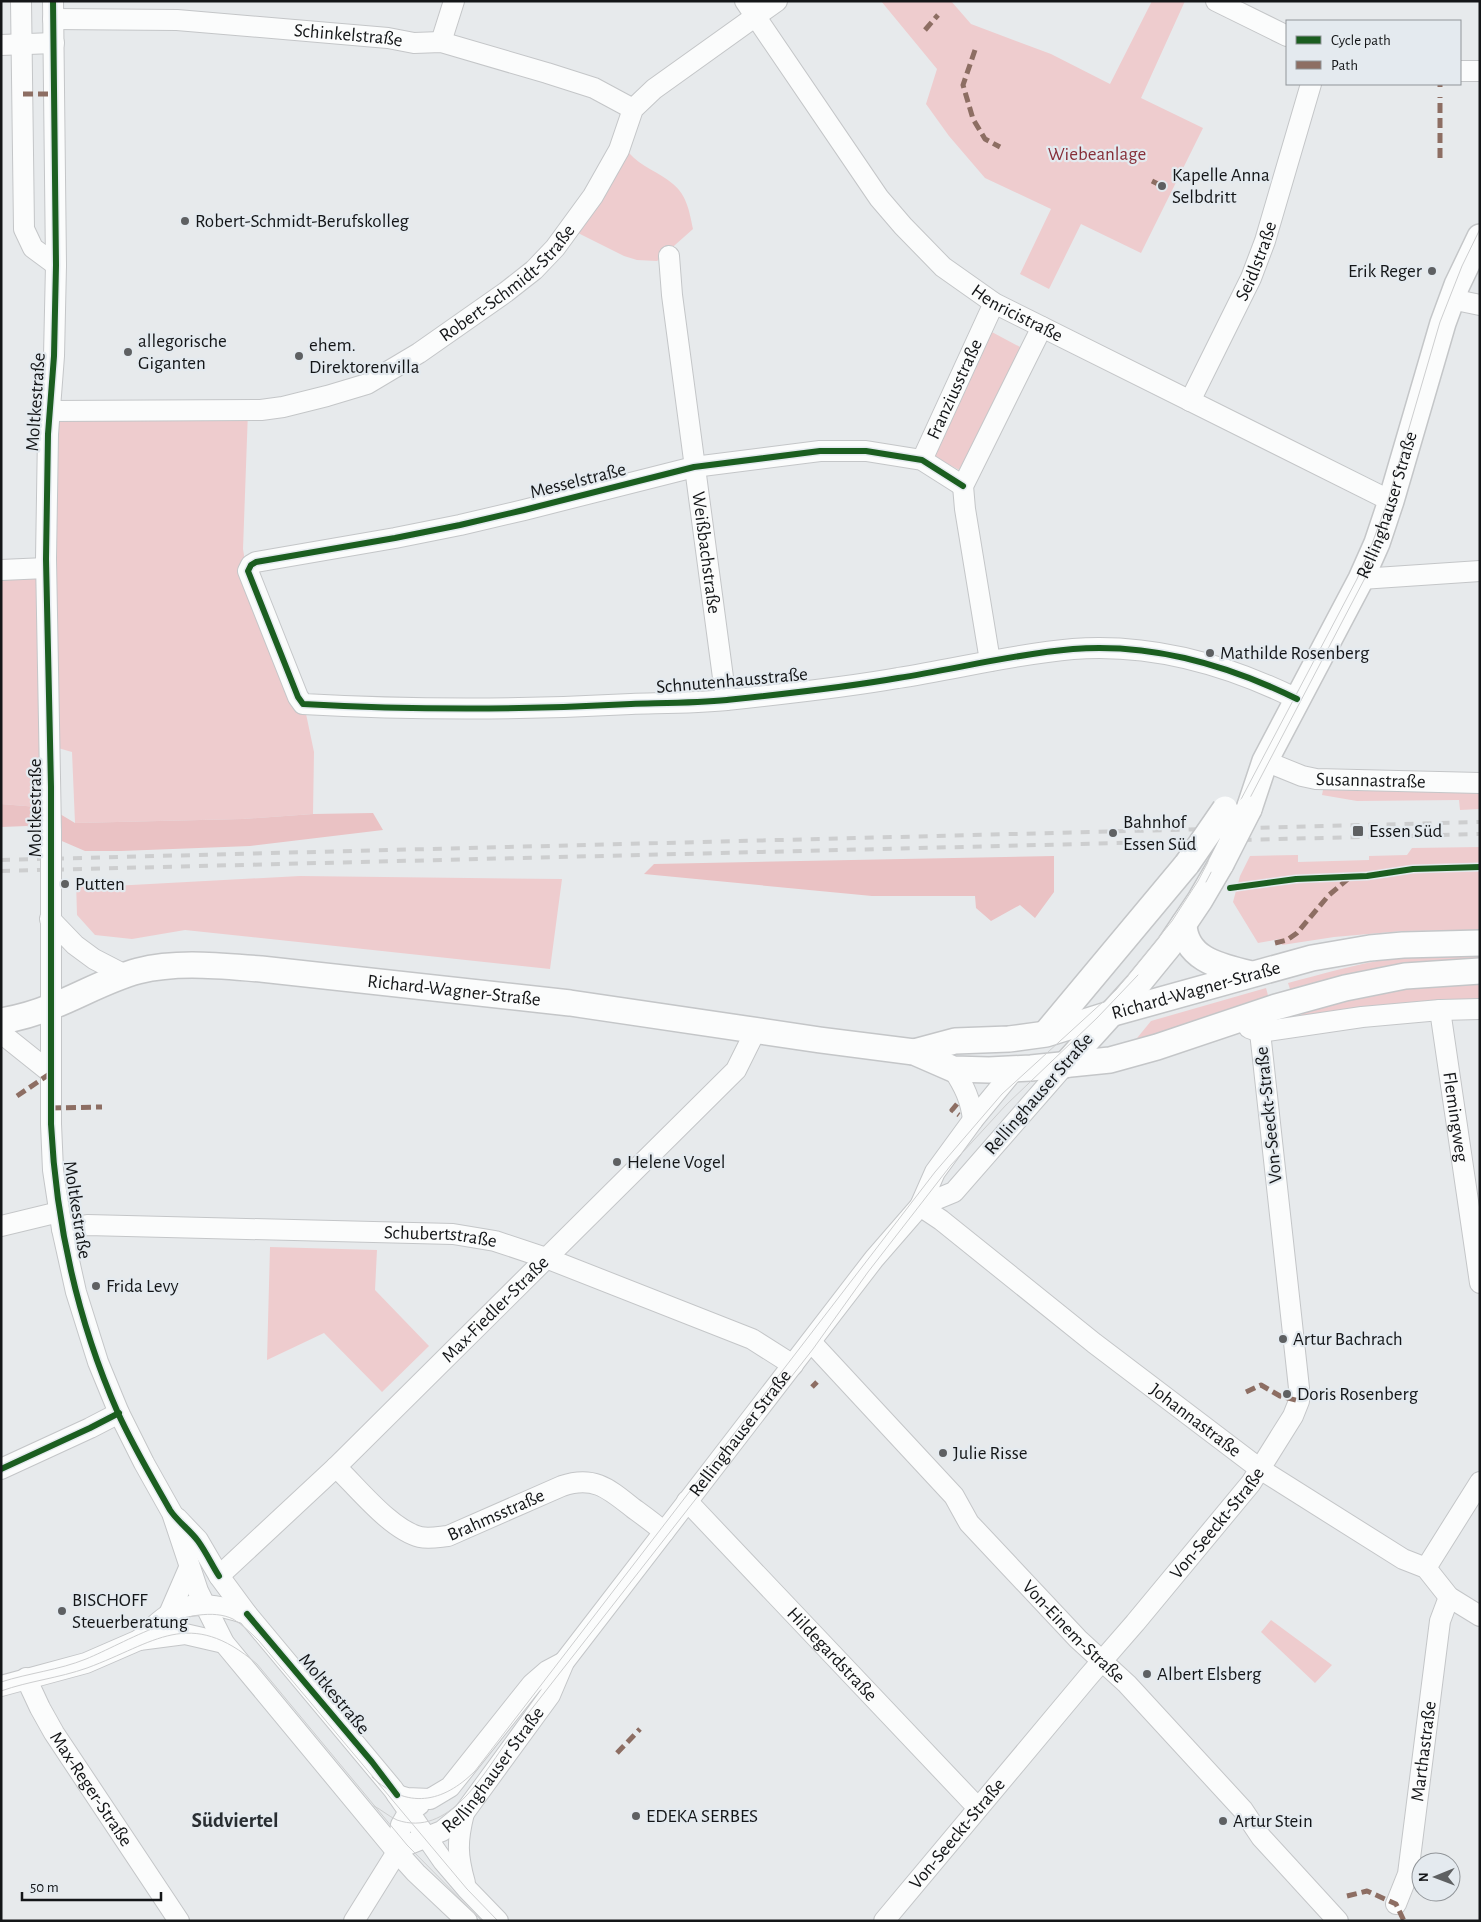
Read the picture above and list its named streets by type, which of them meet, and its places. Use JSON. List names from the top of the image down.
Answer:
{
  "streets": {
    "main road": ["Rellinghauser Straße", "Richard-Wagner-Straße"],
    "street": [
      "Schinkelstraße",
      "Seidlstraße",
      "Robert-Schmidt-Straße",
      "Henricistraße",
      "Franziusstraße",
      "Moltkestraße",
      "Messelstraße",
      "Weißbachstraße",
      "Schnutenhausstraße",
      "Susannastraße",
      "Von-Seeckt-Straße",
      "Flemingweg",
      "Schubertstraße",
      "Max-Fiedler-Straße",
      "Johannastraße",
      "Brahmsstraße",
      "Von-Einem-Straße",
      "Hildegardstraße",
      "Marthastraße",
      "Max-Reger-Straße"
    ]
  },
  "crossings": [
    ["Schinkelstraße", "Robert-Schmidt-Straße"],
    ["Schinkelstraße", "Moltkestraße"],
    ["Seidlstraße", "Henricistraße"],
    ["Robert-Schmidt-Straße", "Moltkestraße"],
    ["Henricistraße", "Franziusstraße"],
    ["Henricistraße", "Rellinghauser Straße"],
    ["Franziusstraße", "Messelstraße"],
    ["Moltkestraße", "Rellinghauser Straße"],
    ["Moltkestraße", "Richard-Wagner-Straße"],
    ["Moltkestraße", "Schubertstraße"],
    ["Moltkestraße", "Max-Fiedler-Straße"],
    ["Messelstraße", "Weißbachstraße"],
    ["Messelstraße", "Schnutenhausstraße"],
    ["Rellinghauser Straße", "Schnutenhausstraße"],
    ["Rellinghauser Straße", "Susannastraße"],
    ["Rellinghauser Straße", "Richard-Wagner-Straße"],
    ["Rellinghauser Straße", "Schubertstraße"],
    ["Rellinghauser Straße", "Johannastraße"],
    ["Rellinghauser Straße", "Brahmsstraße"],
    ["Rellinghauser Straße", "Von-Einem-Straße"],
    ["Rellinghauser Straße", "Hildegardstraße"],
    ["Weißbachstraße", "Schnutenhausstraße"],
    ["Richard-Wagner-Straße", "Max-Fiedler-Straße"],
    ["Von-Seeckt-Straße", "Johannastraße"],
    ["Von-Seeckt-Straße", "Von-Einem-Straße"],
    ["Von-Seeckt-Straße", "Hildegardstraße"],
    ["Schubertstraße", "Max-Fiedler-Straße"],
    ["Max-Fiedler-Straße", "Brahmsstraße"]
  ],
  "districts": ["Südviertel"],
  "parks": ["Wiebeanlage"],
  "places": {
    "other": [
      "Kapelle Anna Selbdritt",
      "Robert-Schmidt-Berufskolleg",
      "Erik Reger",
      "allegorische Giganten",
      "ehem. Direktorenvilla",
      "Mathilde Rosenberg",
      "Bahnhof Essen Süd",
      "Putten",
      "Helene Vogel",
      "Frida Levy",
      "Artur Bachrach",
      "Doris Rosenberg",
      "Julie Risse",
      "BISCHOFF Steuerberatung",
      "Albert Elsberg",
      "EDEKA SERBES",
      "Artur Stein"
    ],
    "transit": ["Essen Süd"]
  },
  "legend": ["Cycle path", "Path"],
  "scale_bar": "50 m",
  "north": "left"
}
